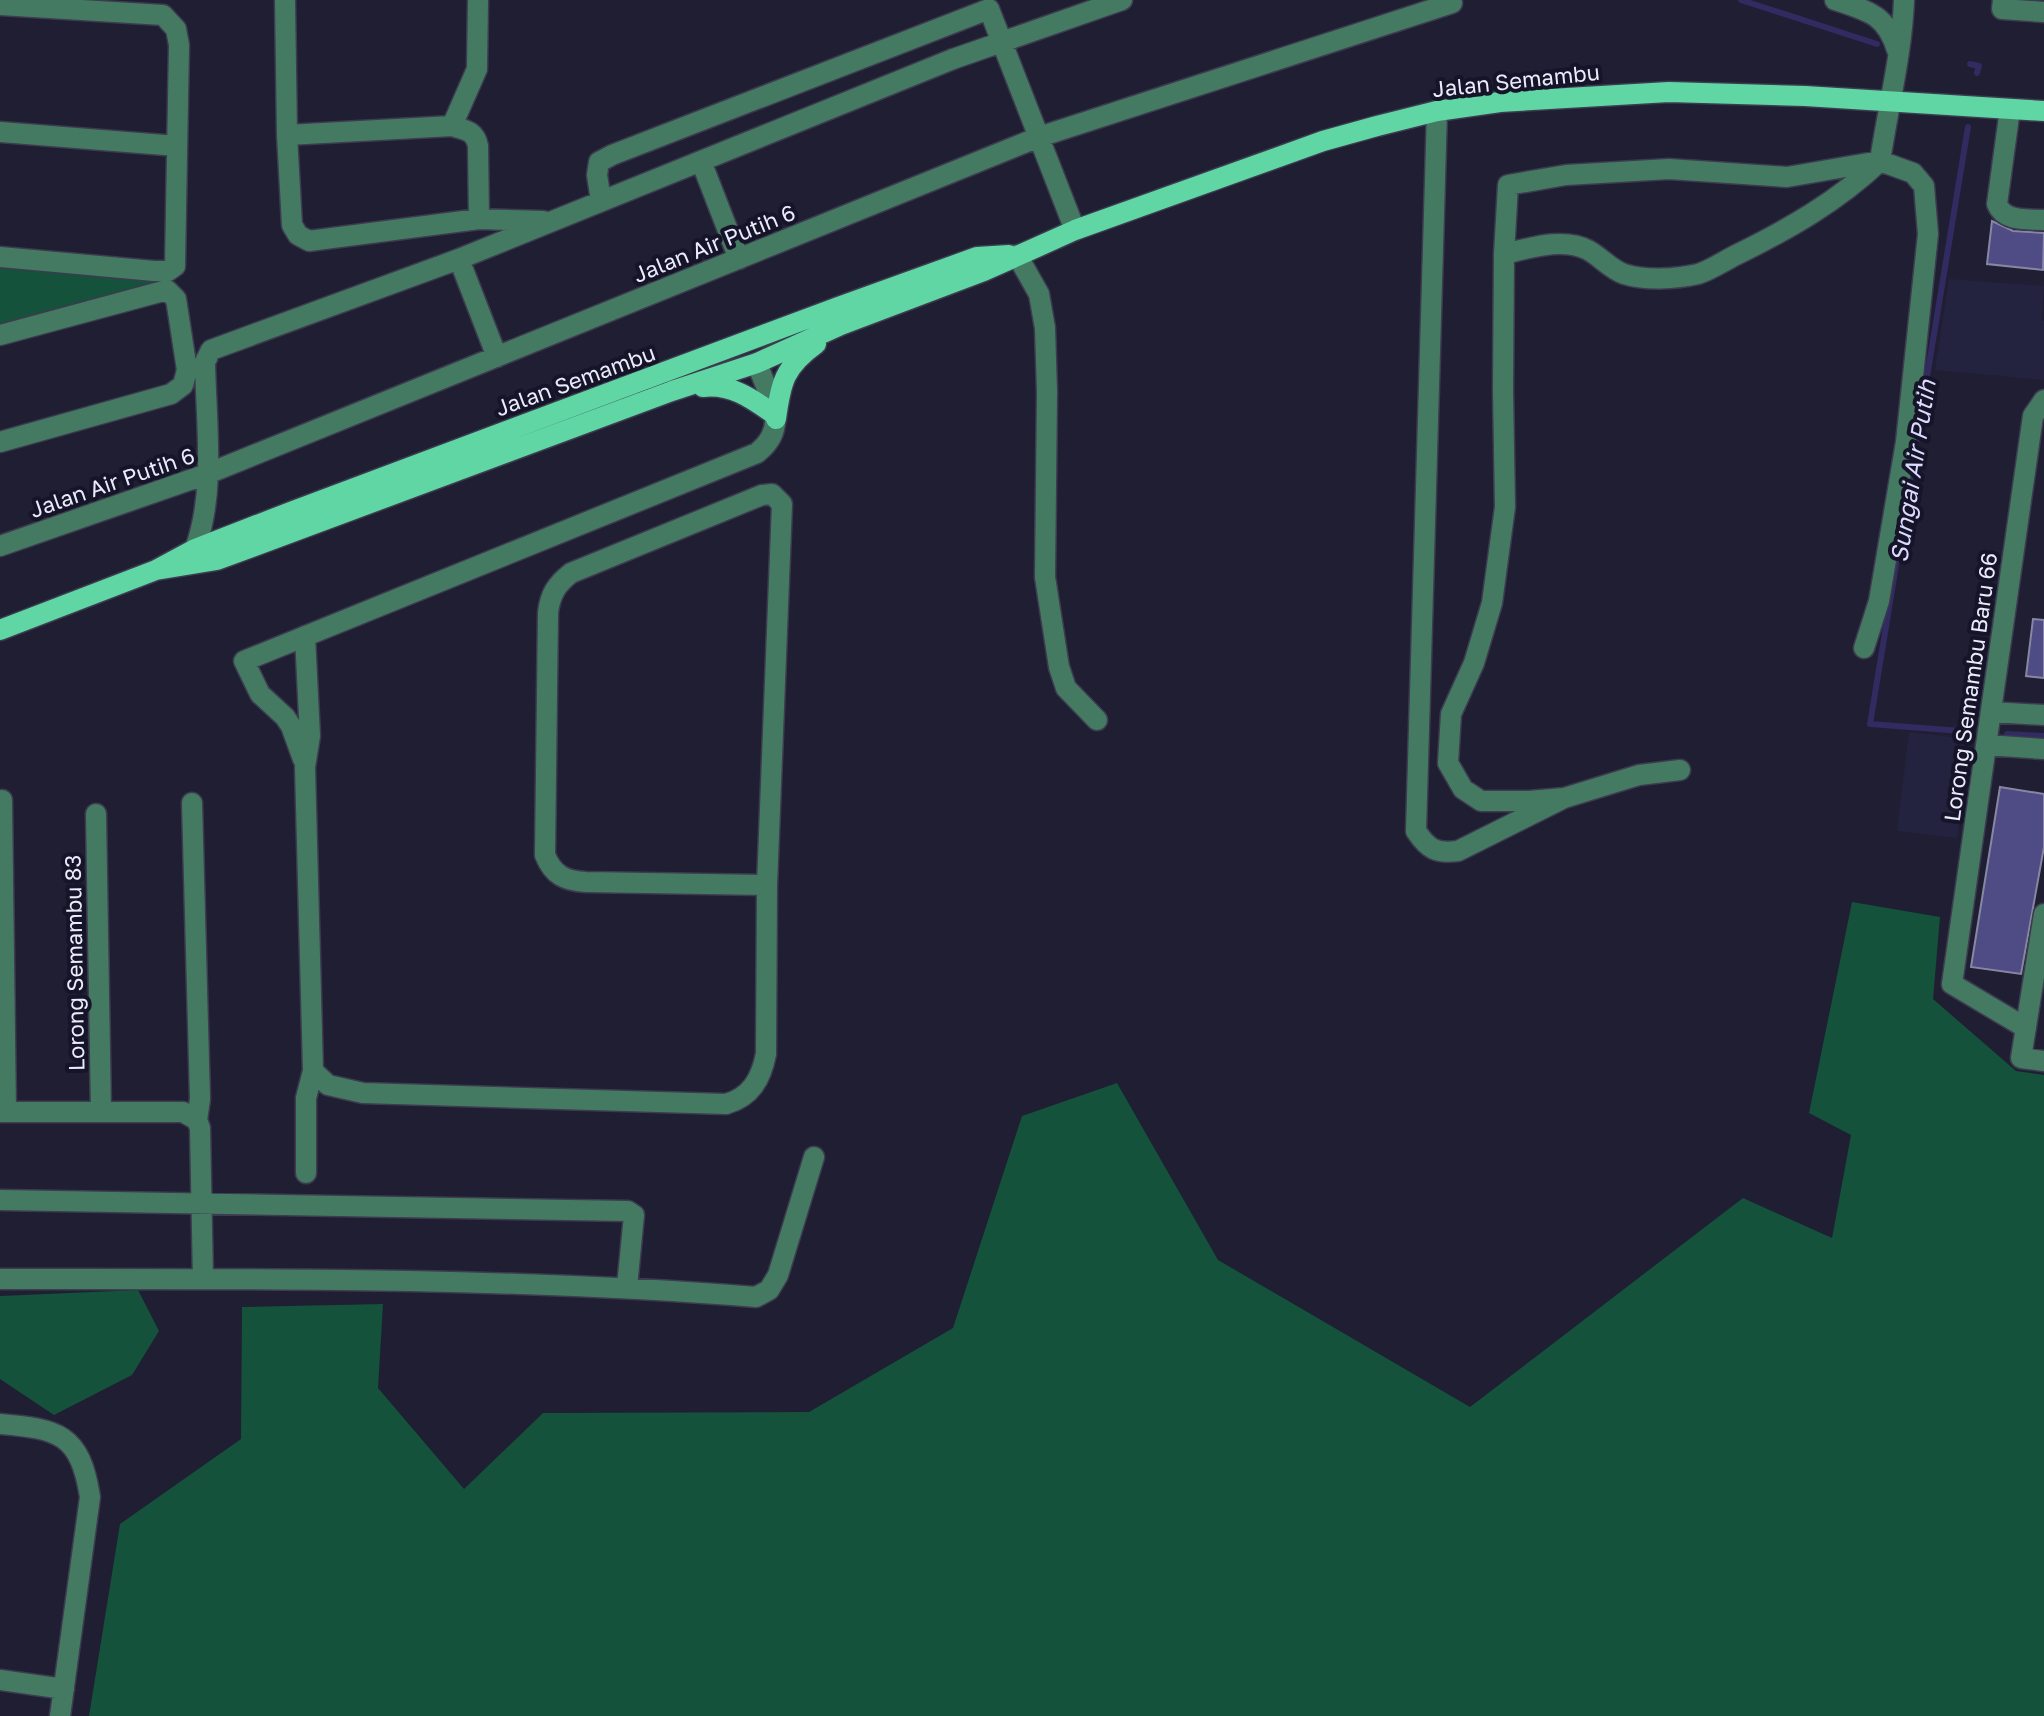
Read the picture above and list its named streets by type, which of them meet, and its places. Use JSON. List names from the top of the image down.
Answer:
{
  "streets": {
    "main road": ["Jalan Semambu"],
    "street": ["Jalan Air Putih 6", "Lorong Semambu Baru 66", "Lorong Semambu 83"]
  },
  "water": ["Sungai Air Putih"]
}
